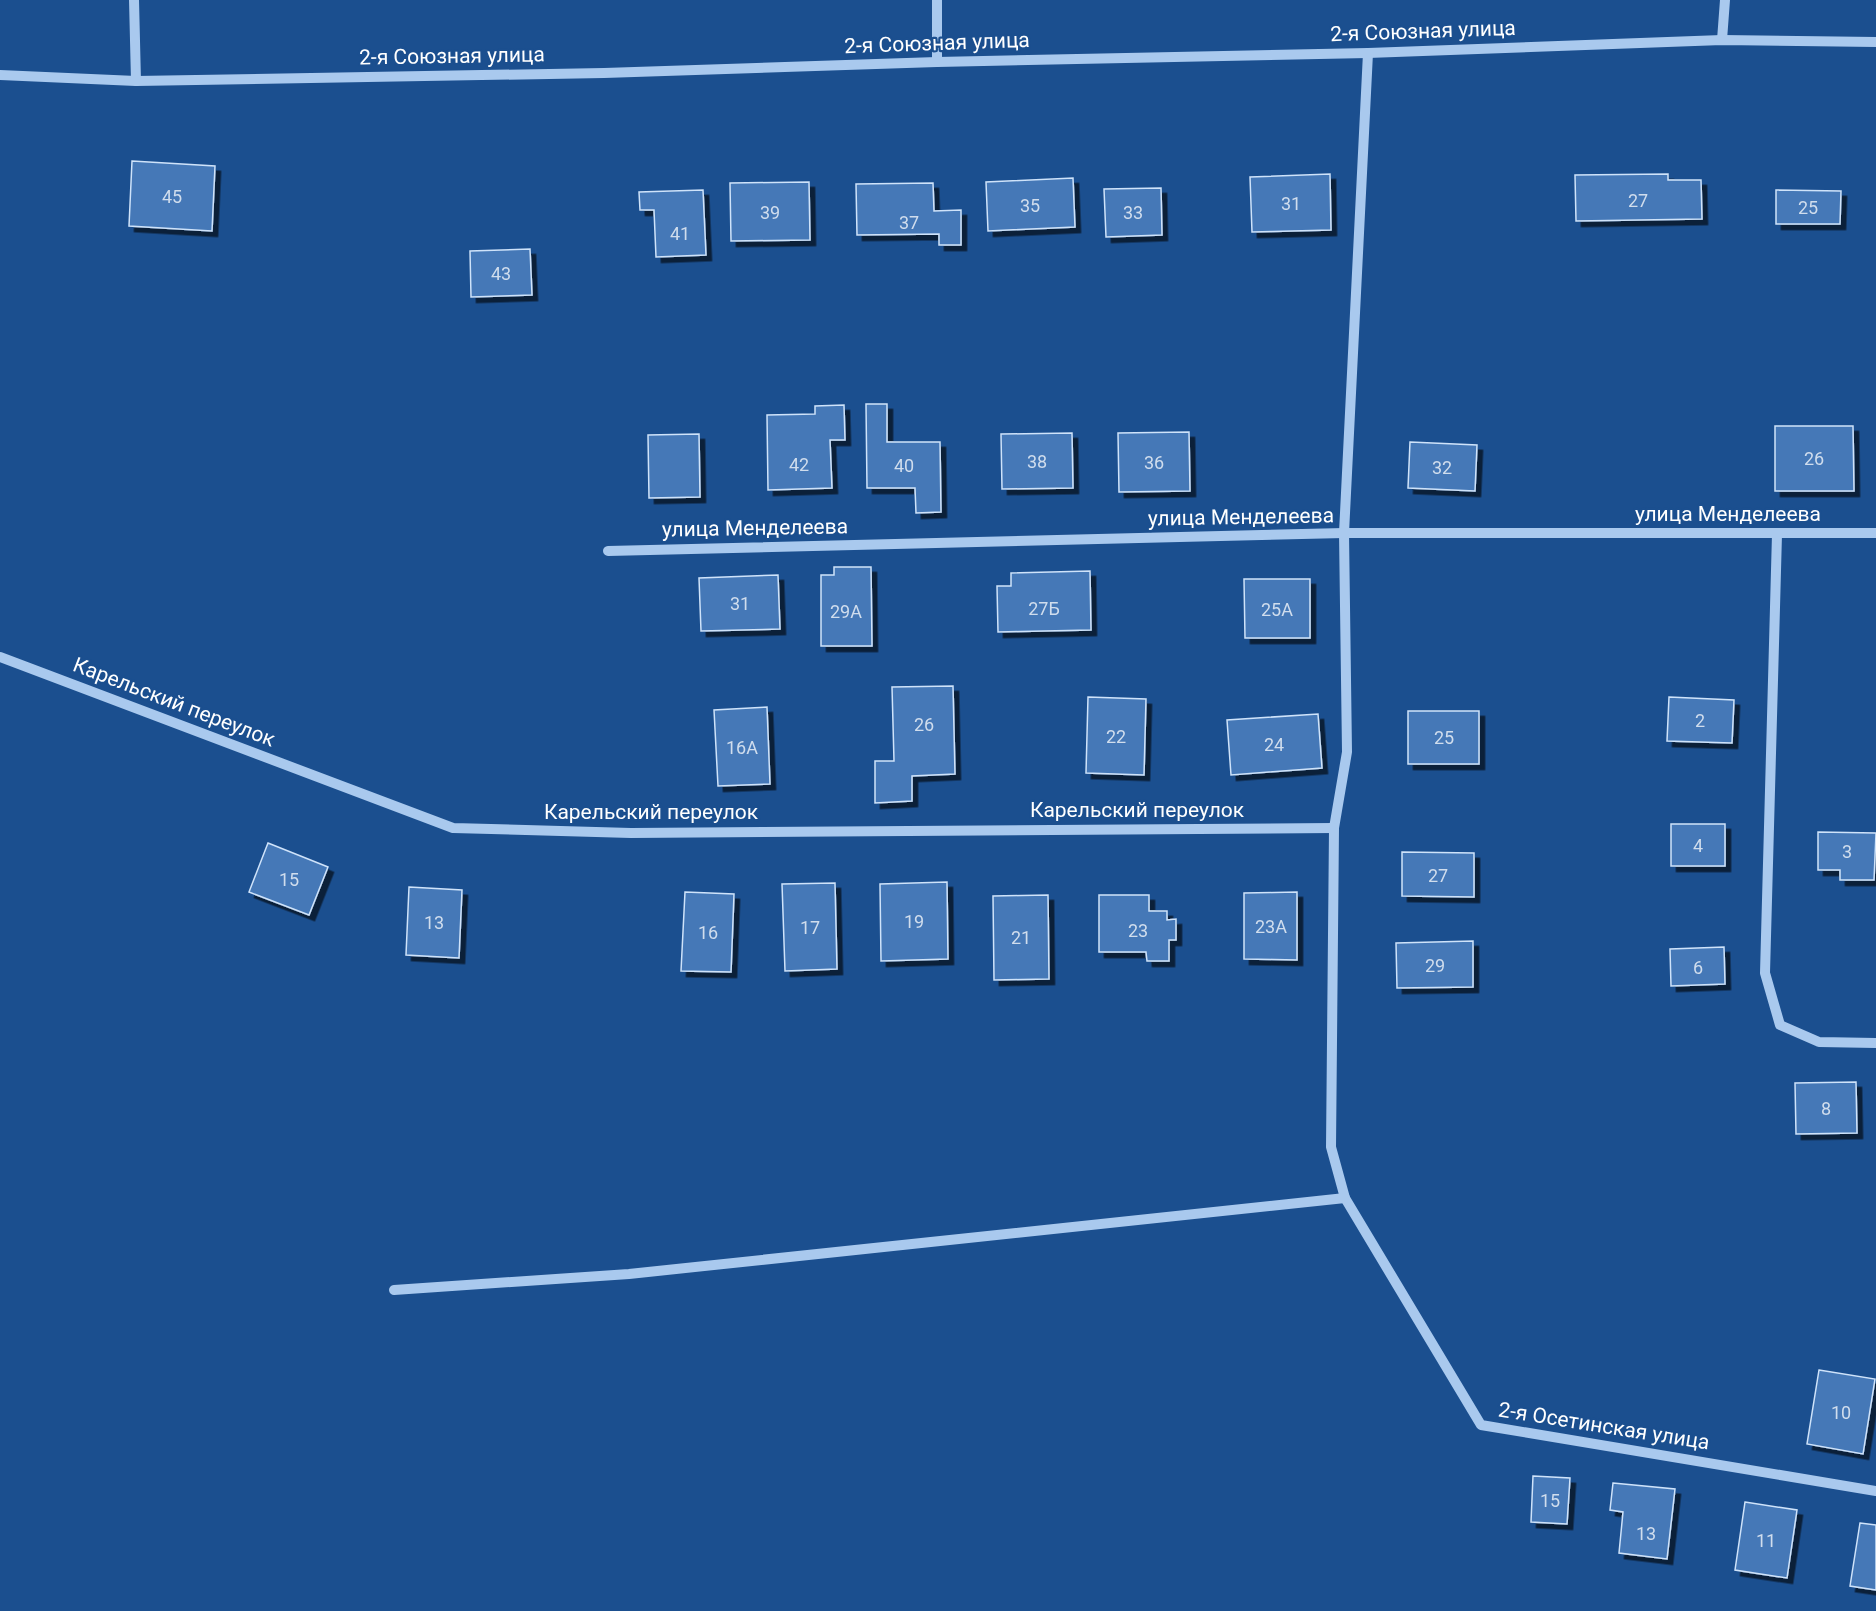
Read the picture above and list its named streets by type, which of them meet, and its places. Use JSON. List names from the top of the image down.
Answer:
{
  "streets": {
    "street": [
      "2-я Союзная улица",
      "улица Менделеева",
      "Карельский переулок",
      "2-я Осетинская улица"
    ]
  },
  "crossings": [
    ["2-я Союзная улица", "2-я Осетинская улица"],
    ["улица Менделеева", "2-я Осетинская улица"],
    ["Карельский переулок", "2-я Осетинская улица"]
  ],
  "house_numbers": [
    "45",
    "27",
    "31",
    "35",
    "25",
    "39",
    "33",
    "37",
    "41",
    "43",
    "26",
    "38",
    "36",
    "42",
    "40",
    "32",
    "31",
    "27Б",
    "25А",
    "29А",
    "2",
    "26",
    "22",
    "25",
    "24",
    "16А",
    "4",
    "3",
    "27",
    "15",
    "19",
    "13",
    "23А",
    "17",
    "23",
    "16",
    "21",
    "29",
    "6",
    "8",
    "10",
    "15",
    "13",
    "11"
  ]
}
